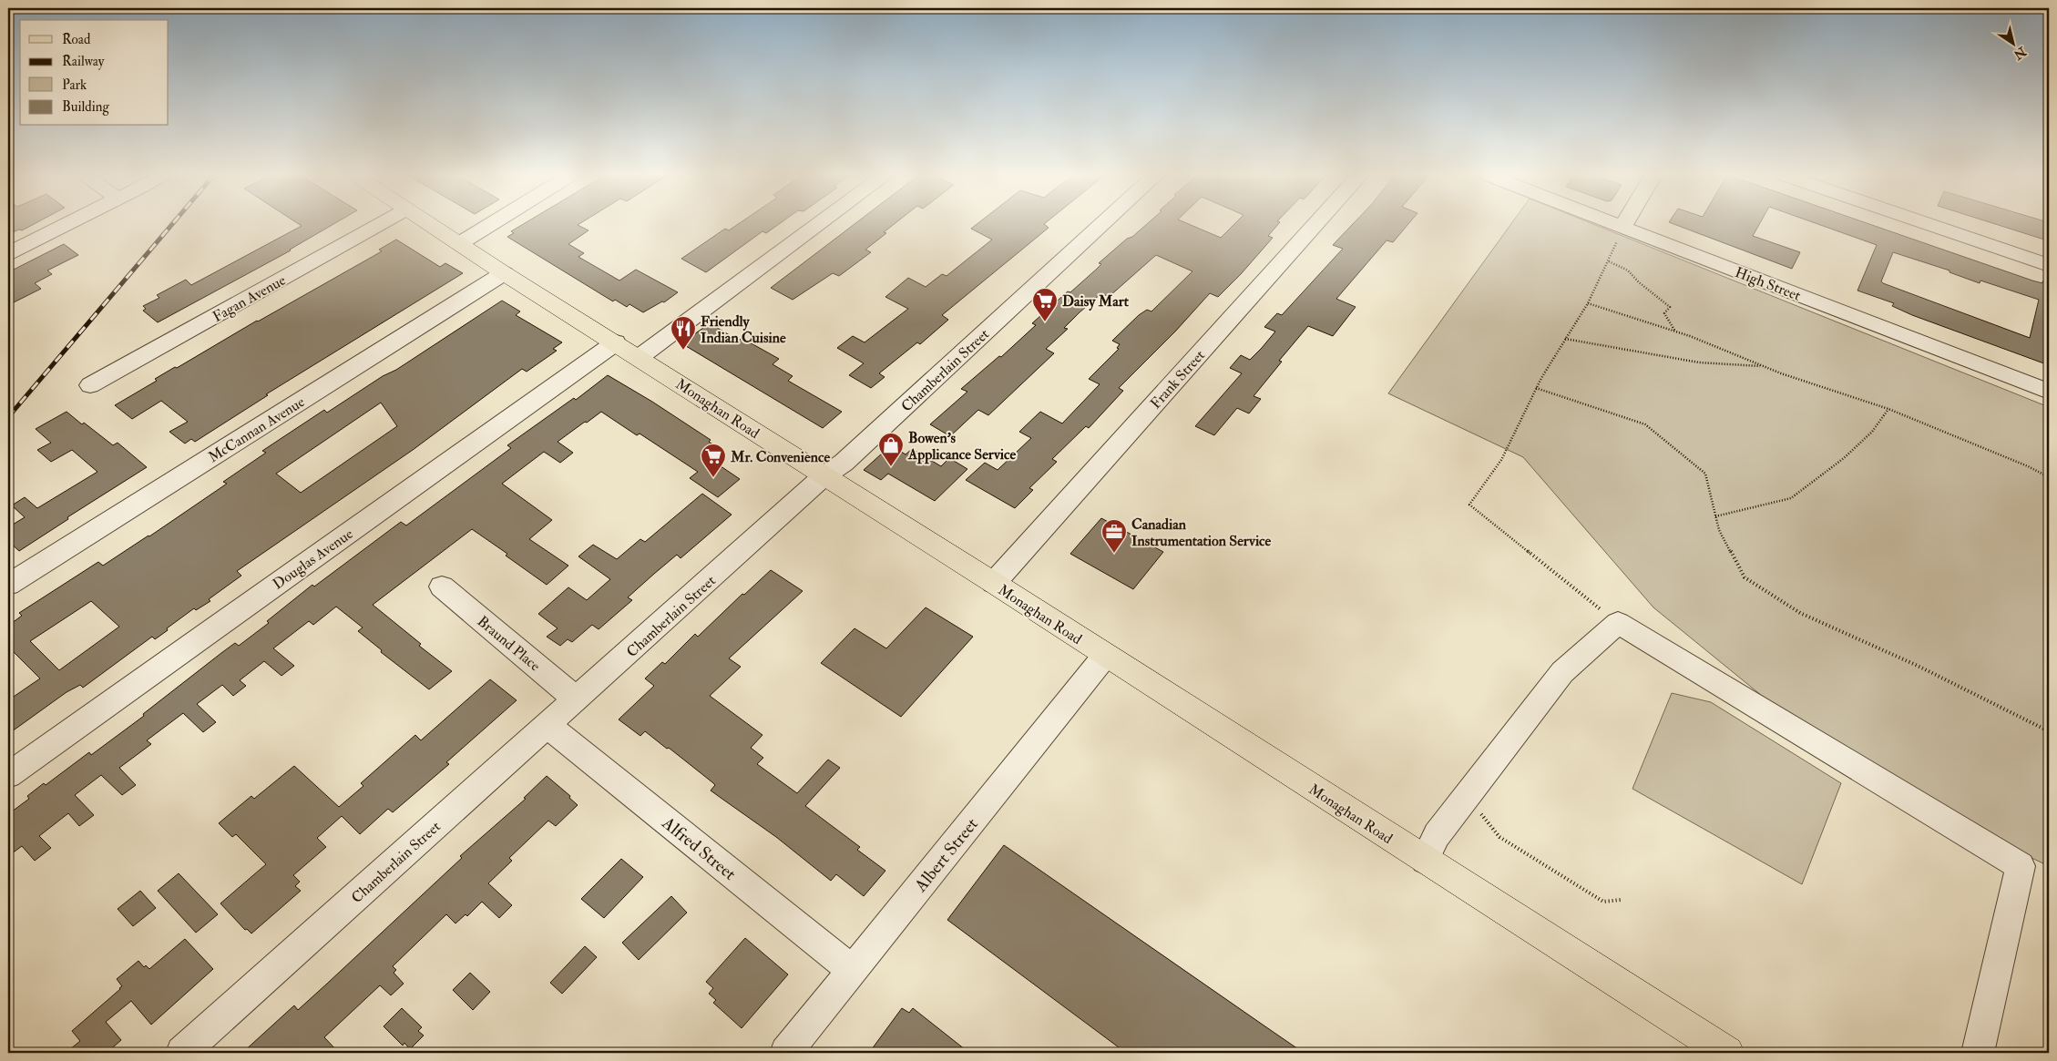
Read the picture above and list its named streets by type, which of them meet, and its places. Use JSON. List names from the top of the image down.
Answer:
{
  "streets": {
    "main road": ["Monaghan Road"],
    "street": [
      "High Street",
      "Fagan Avenue",
      "Chamberlain Street",
      "Frank Street",
      "McCannan Avenue",
      "Douglas Avenue",
      "Braund Place",
      "Alfred Street",
      "Albert Street"
    ]
  },
  "crossings": [
    ["Chamberlain Street", "Monaghan Road"],
    ["Chamberlain Street", "Braund Place"],
    ["Chamberlain Street", "Alfred Street"],
    ["Frank Street", "Monaghan Road"],
    ["Monaghan Road", "McCannan Avenue"],
    ["Monaghan Road", "Douglas Avenue"],
    ["Monaghan Road", "Albert Street"],
    ["Alfred Street", "Albert Street"]
  ],
  "places": {
    "supermarket": ["Daisy Mart", "Mr. Convenience"],
    "restaurant": ["Friendly Indian Cuisine"],
    "shop": ["Bowen's Applicance Service"],
    "office": ["Canadian Instrumentation Service"]
  },
  "legend": [
    "Road",
    "Railway",
    "Park",
    "Building"
  ],
  "north": "bottom right"
}
